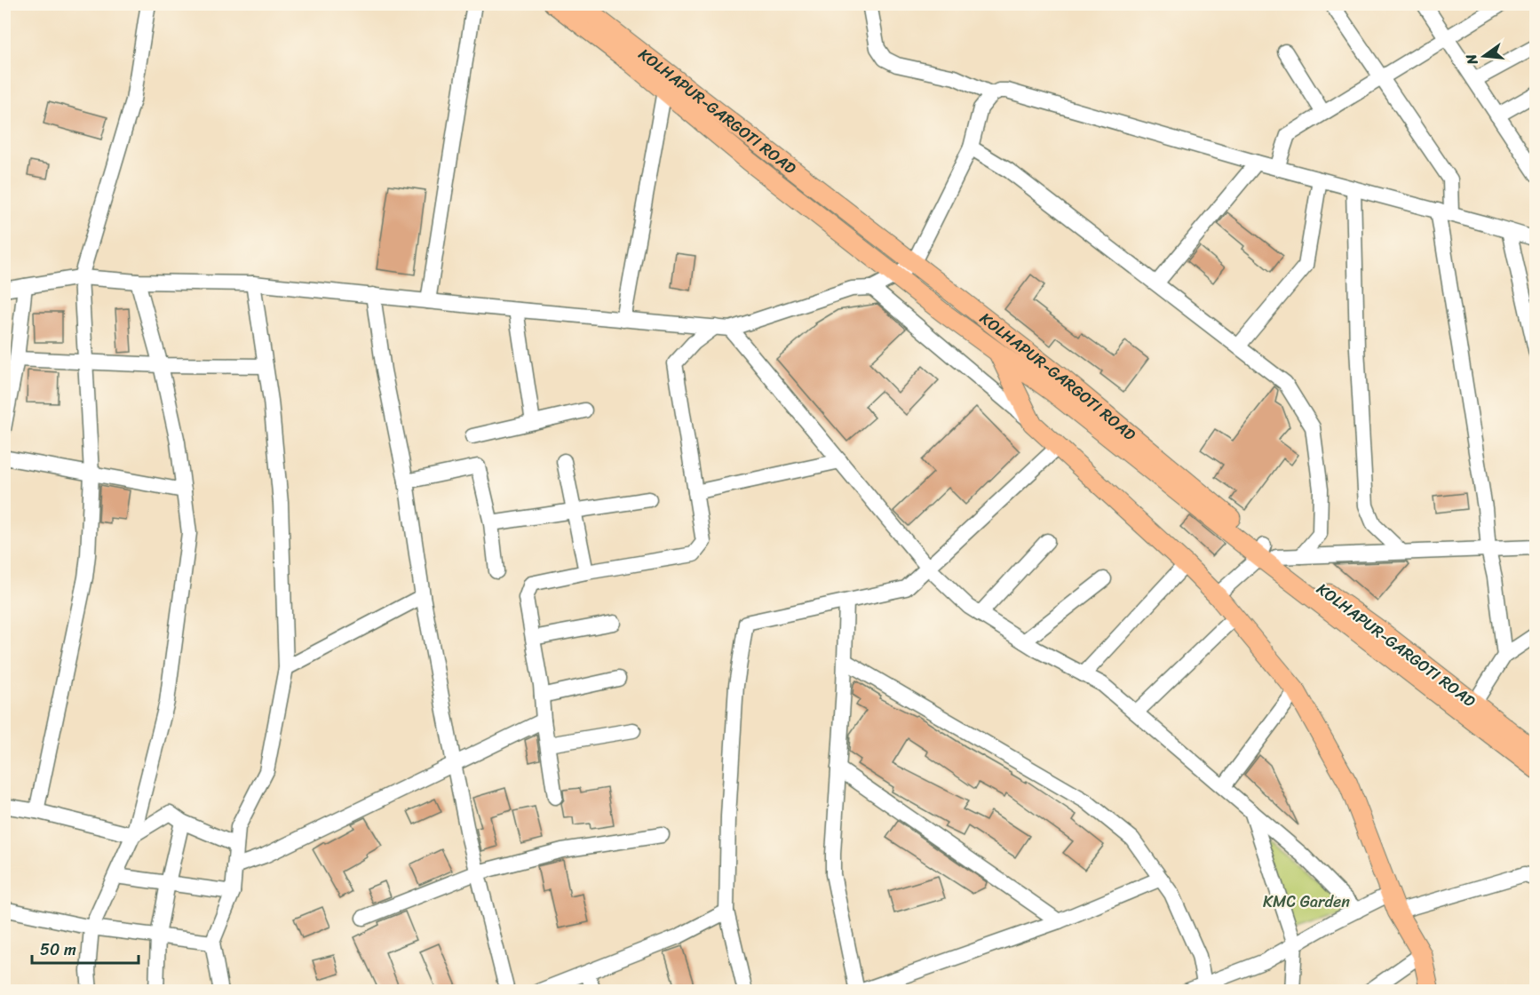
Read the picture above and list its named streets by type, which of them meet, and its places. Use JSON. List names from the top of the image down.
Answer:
{
  "streets": {
    "main road": ["KOLHAPUR-GARGOTI ROAD"]
  },
  "parks": ["KMC Garden"],
  "scale_bar": "50 m",
  "north": "left"
}
